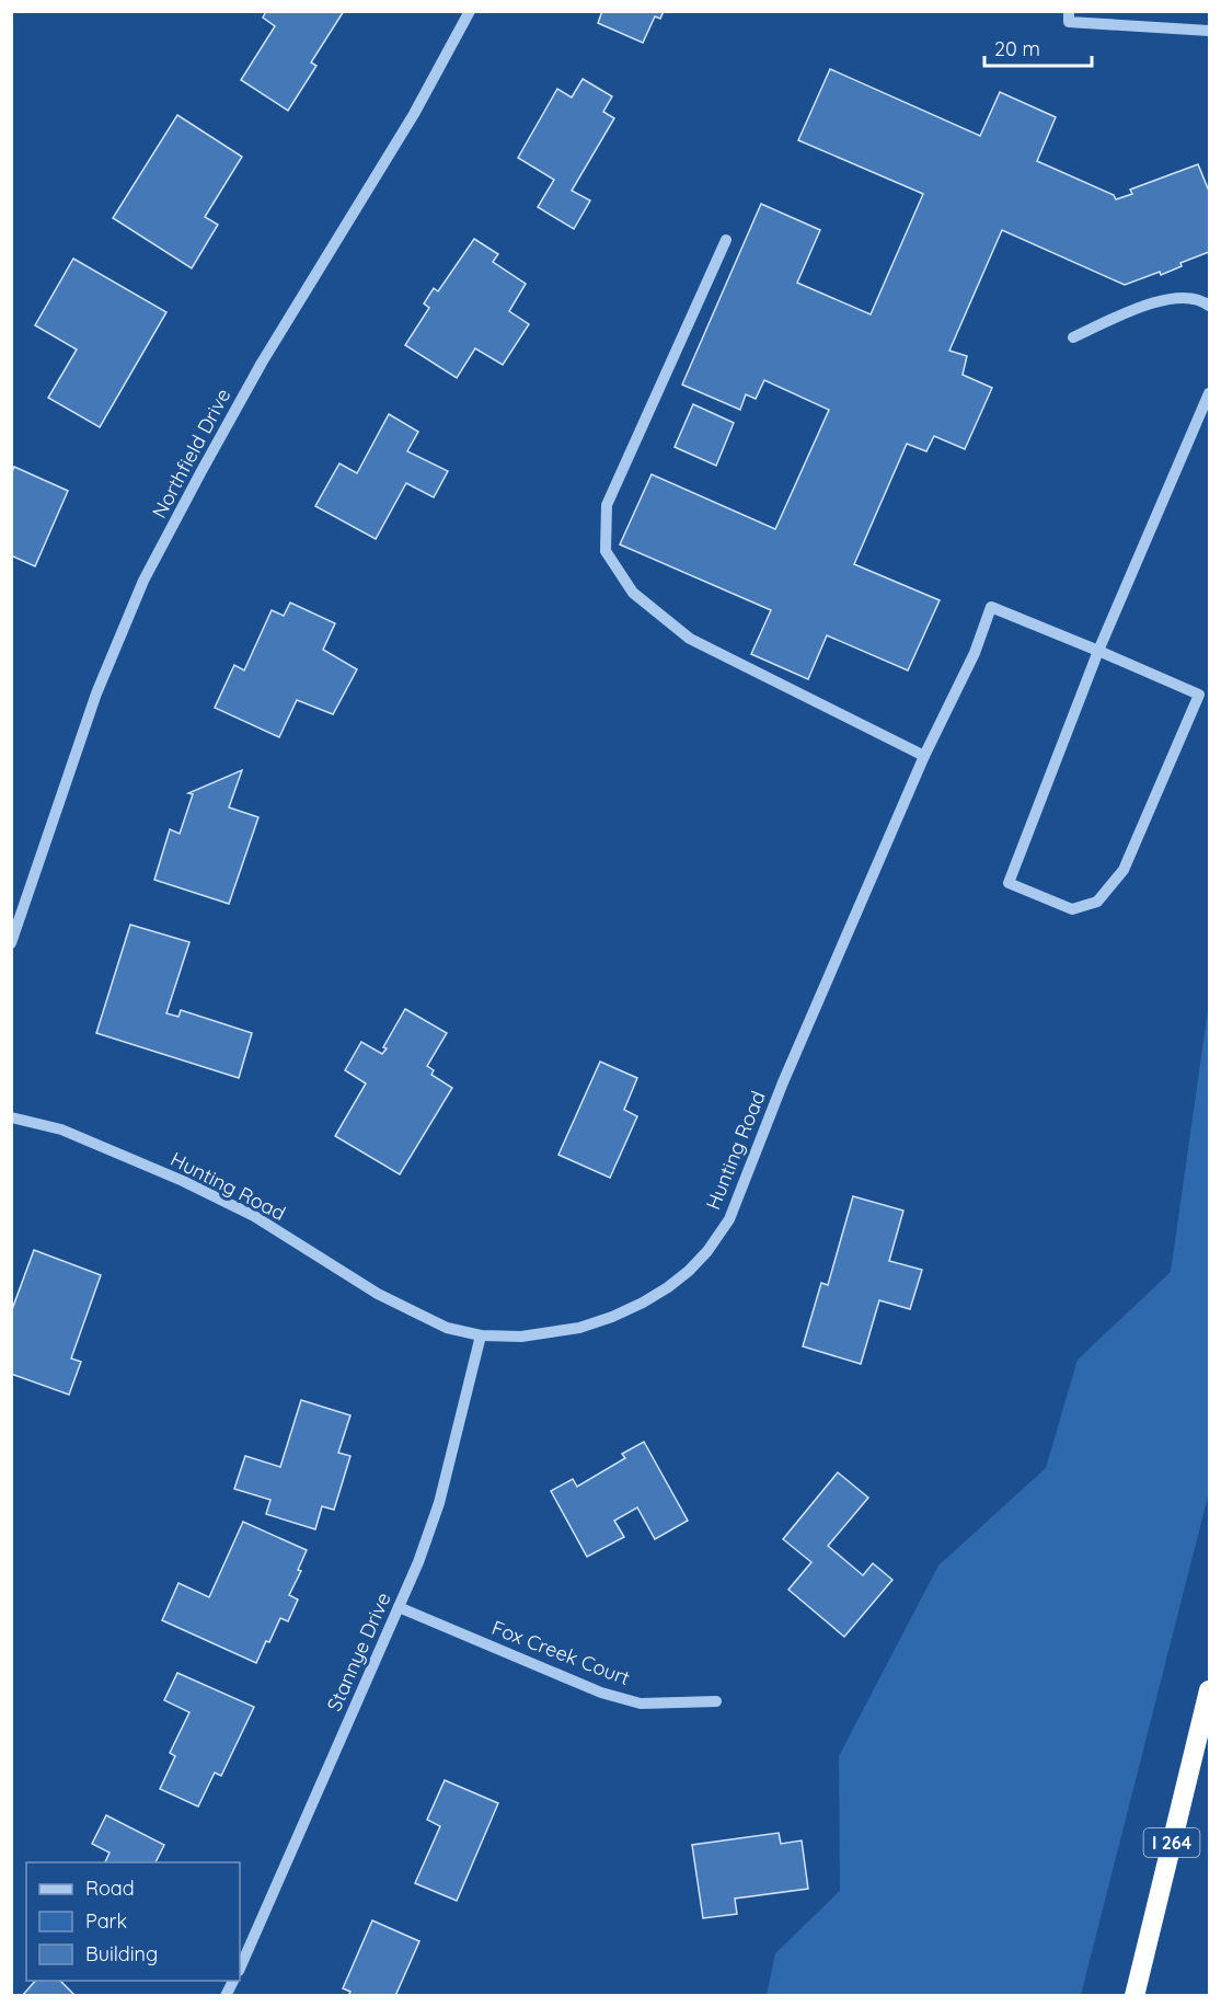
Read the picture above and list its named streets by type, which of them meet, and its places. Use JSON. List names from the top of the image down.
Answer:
{
  "streets": {
    "highway": ["I 264"],
    "street": [
      "Northfield Drive",
      "Hunting Road",
      "Stannye Drive",
      "Fox Creek Court"
    ]
  },
  "crossings": [
    ["Hunting Road", "Stannye Drive"],
    ["Stannye Drive", "Fox Creek Court"]
  ],
  "legend": ["Road", "Park", "Building"],
  "scale_bar": "20 m"
}
